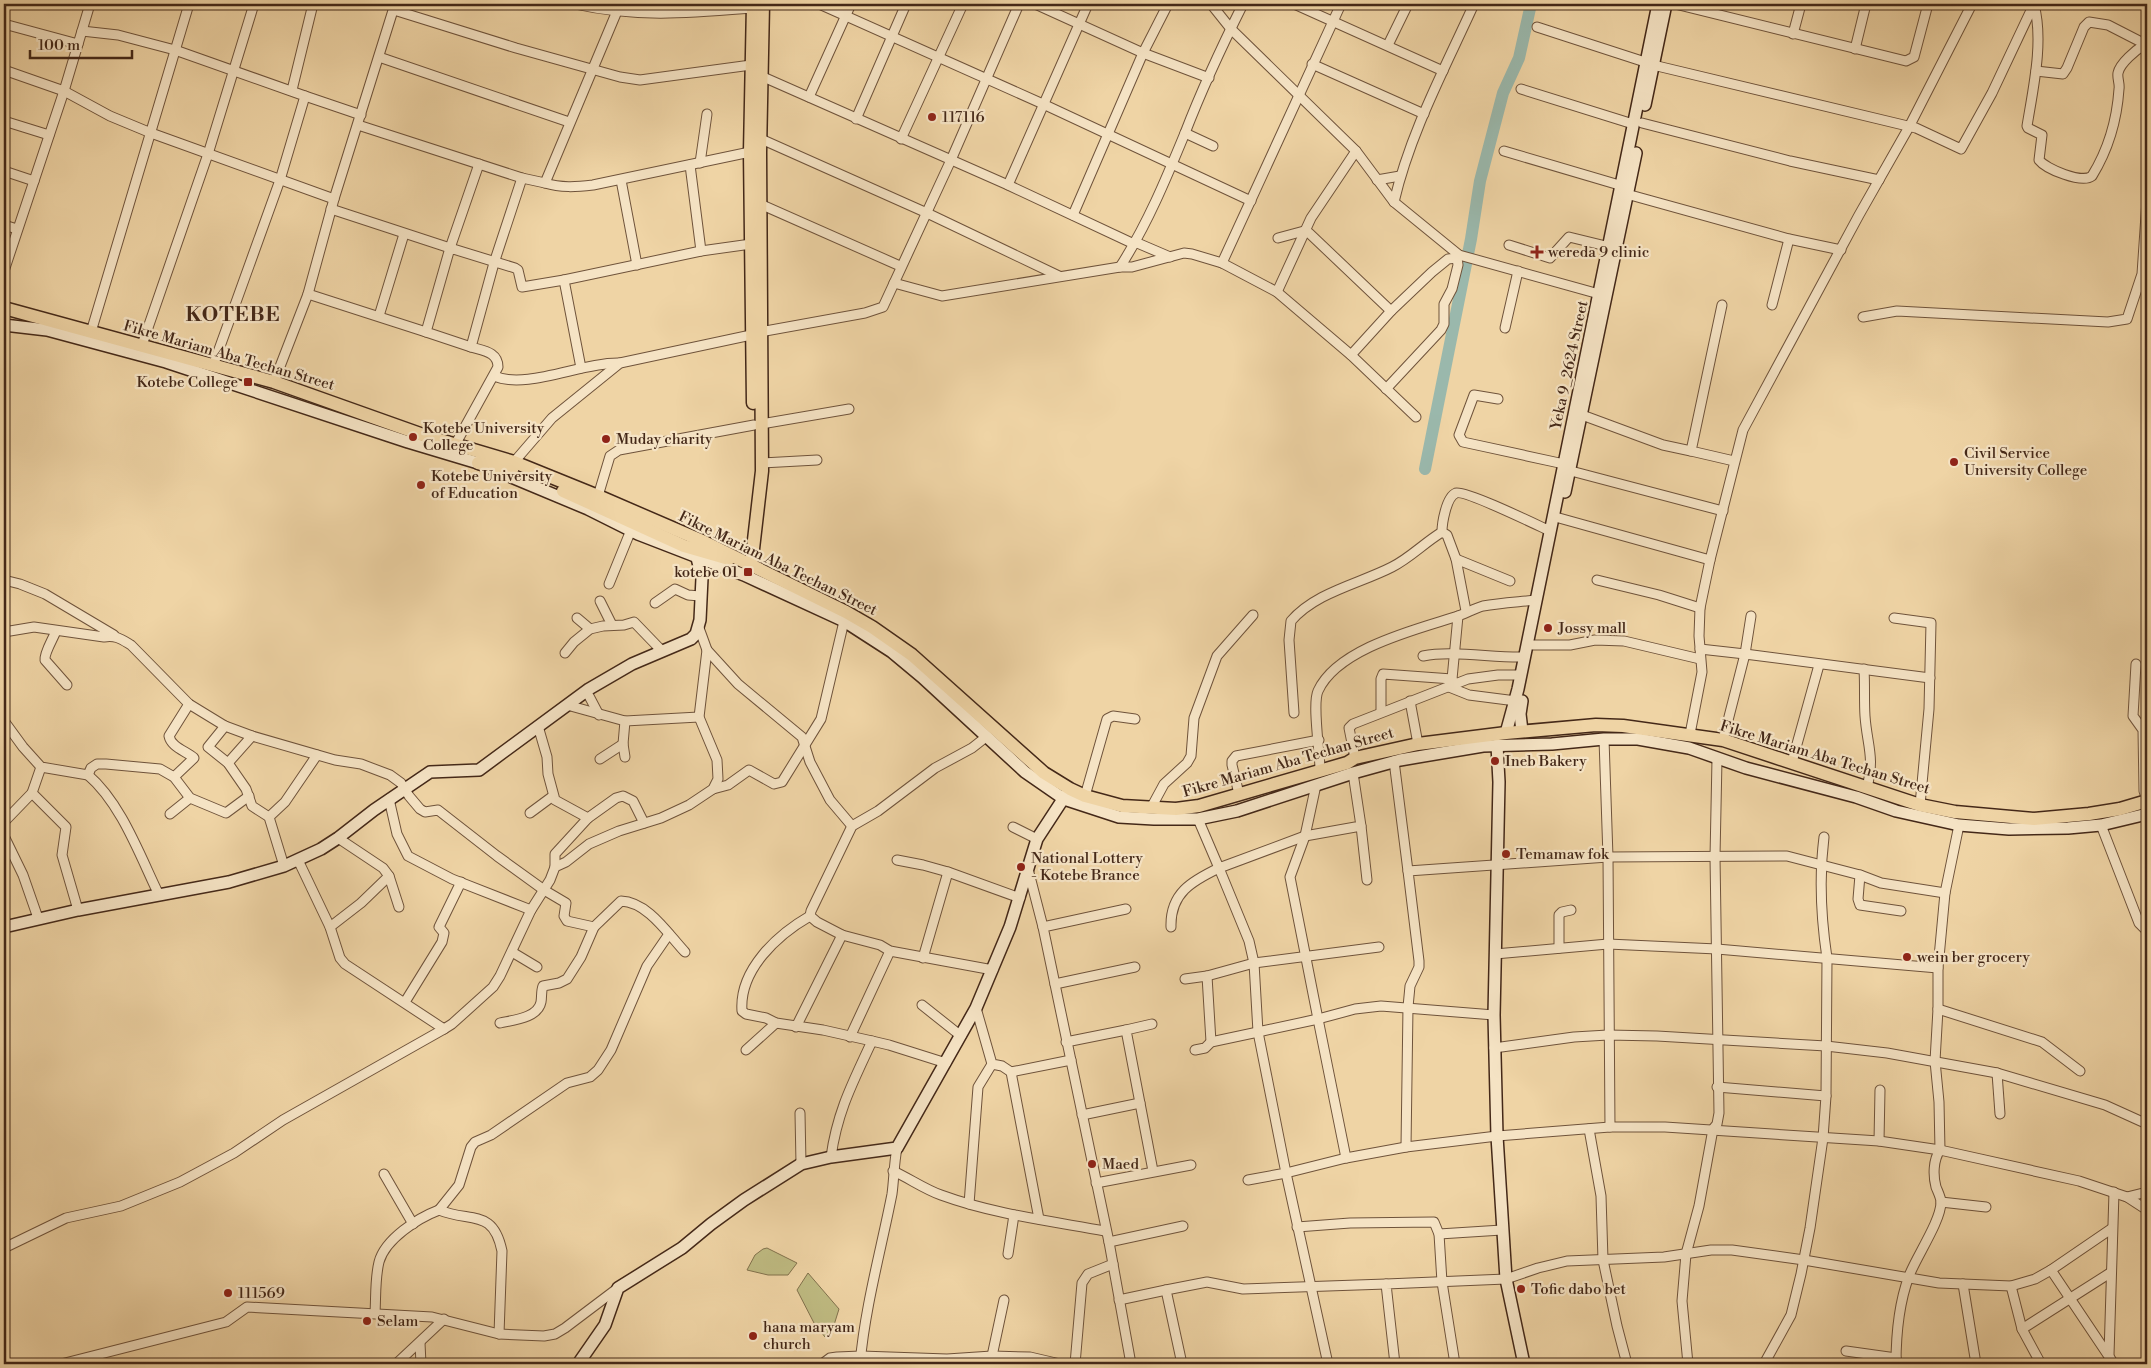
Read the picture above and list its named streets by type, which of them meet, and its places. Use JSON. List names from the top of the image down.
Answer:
{
  "streets": {
    "main road": ["Fikre Mariam Aba Techan Street"],
    "street": ["Yeka 9_2624 Street"]
  },
  "crossings": [
    ["Fikre Mariam Aba Techan Street", "Yeka 9_2624 Street"]
  ],
  "districts": ["KOTEBE"],
  "places": {
    "other": [
      "117116",
      "Kotebe University College",
      "Muday charity",
      "Civil Service University College",
      "Kotebe University of Education",
      "Jossy mall",
      "Ineb Bakery",
      "Temamaw fok",
      "National Lottery - Kotebe Brance",
      "wein ber grocery",
      "Maed",
      "Tofic dabo bet",
      "111569",
      "Selam",
      "hana maryam church"
    ],
    "health": ["wereda 9 clinic"],
    "transit": ["Kotebe College", "kotebe 01"]
  },
  "scale_bar": "100 m"
}
